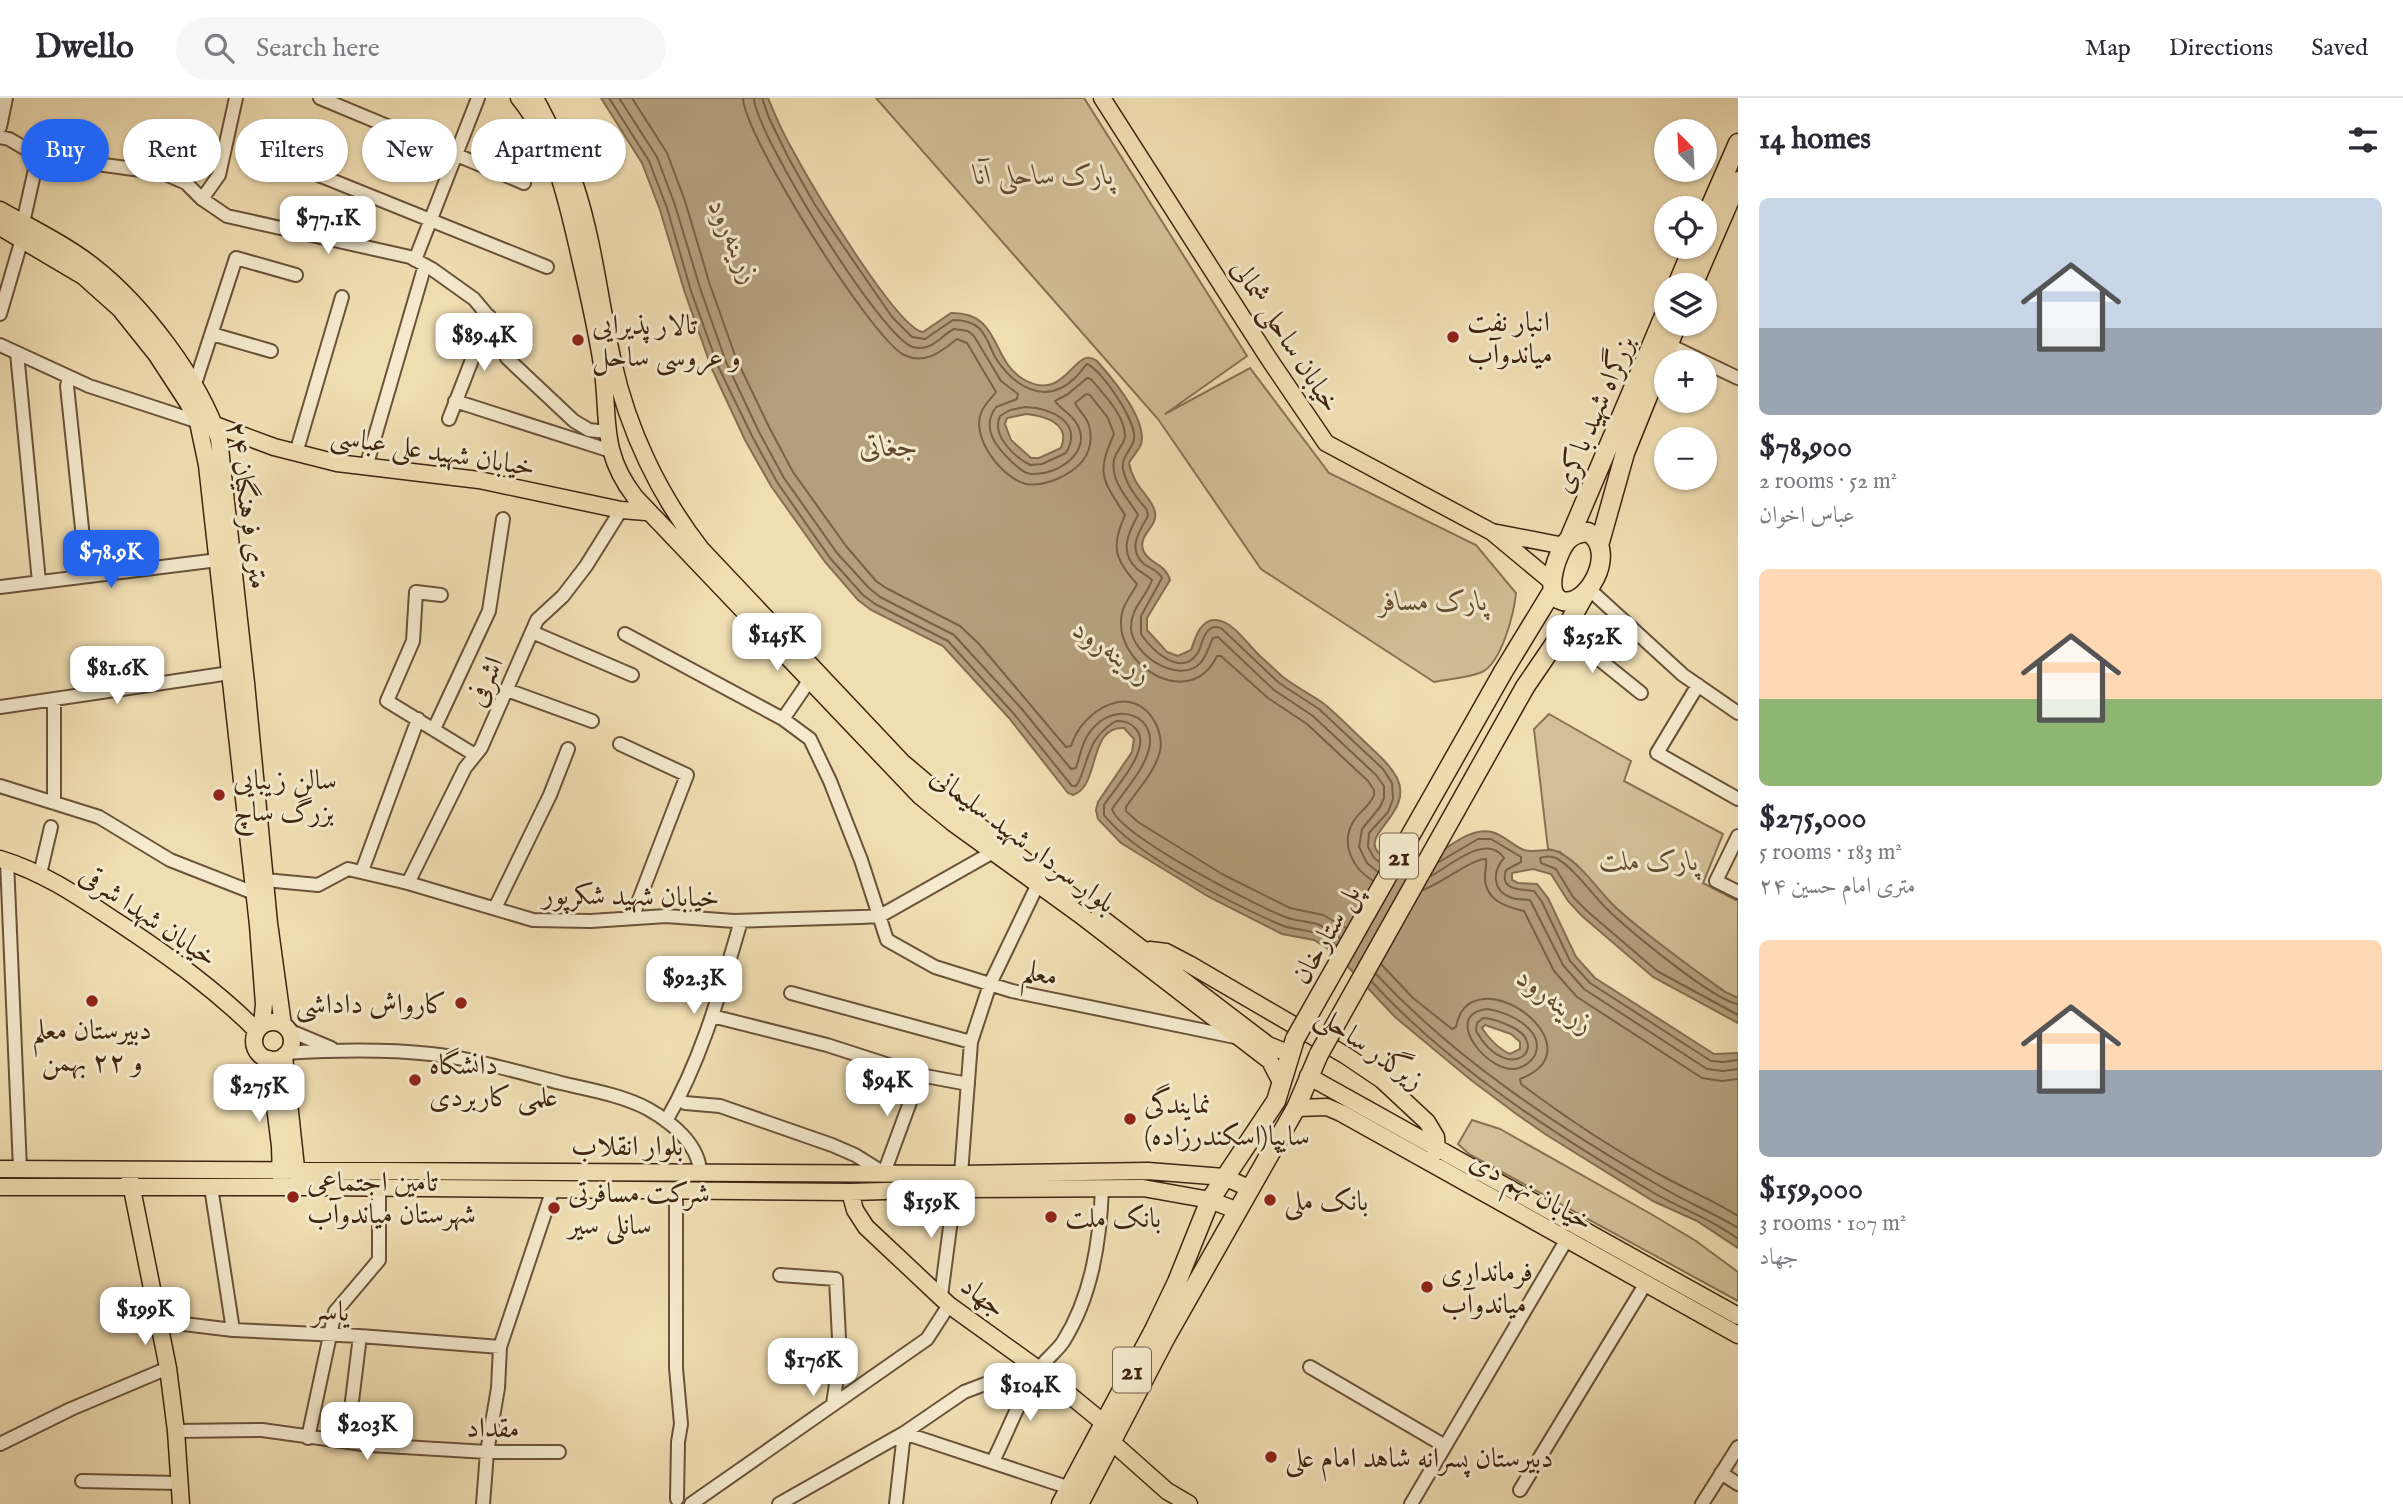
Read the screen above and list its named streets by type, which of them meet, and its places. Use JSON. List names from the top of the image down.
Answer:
{
  "streets": {
    "highway": ["بزرگراه شهید باکری", "21", "پل ستارخان"],
    "main road": [
      "خیابان ساحلی شمالی",
      "خیابان شهید علی عباسی",
      "۲۴ متری فرهنگیان",
      "بلوار سردار شهید سلیمانی",
      "خیابان شهدا شرقی",
      "زیرگذر ساحلی",
      "بلوار انقلاب",
      "خیابان نهم دی",
      "جهاد"
    ],
    "street": [
      "اشرفی",
      "خیابان شهید شکرپور",
      "معلم",
      "یاسر",
      "مقداد"
    ]
  },
  "crossings": [
    ["بزرگراه شهید باکری", "21"],
    ["بزرگراه شهید باکری", "پل ستارخان"],
    ["خیابان شهید علی عباسی", "۲۴ متری فرهنگیان"],
    ["خیابان شهید علی عباسی", "اشرفی"],
    ["خیابان شهید علی عباسی", "بلوار سردار شهید سلیمانی"],
    ["۲۴ متری فرهنگیان", "خیابان شهید شکرپور"],
    ["۲۴ متری فرهنگیان", "خیابان شهدا شرقی"],
    ["اشرفی", "خیابان شهید شکرپور"],
    ["بلوار سردار شهید سلیمانی", "21"],
    ["بلوار سردار شهید سلیمانی", "پل ستارخان"],
    ["بلوار سردار شهید سلیمانی", "معلم"],
    ["بلوار سردار شهید سلیمانی", "زیرگذر ساحلی"],
    ["21", "پل ستارخان"],
    ["21", "بلوار انقلاب"],
    ["21", "خیابان نهم دی"],
    ["21", "جهاد"],
    ["خیابان شهید شکرپور", "معلم"],
    ["پل ستارخان", "خیابان نهم دی"],
    ["زیرگذر ساحلی", "خیابان نهم دی"],
    ["بلوار انقلاب", "جهاد"]
  ],
  "water": ["زرینه‌رود", "جغاتی"],
  "parks": ["پارک ساحلی آنا", "پارک مسافر", "پارک ملت"],
  "places": [
    "انبار نفت میاندوآب",
    "تالار پذیرایی و عروسی ساحل",
    "سالن زیبایی بزرگ ساچ",
    "دبیرستان معلم و ۲۲ بهمن",
    "کارواش داداشی",
    "دانشگاه علمی کاربردی",
    "نمایندگی سایپا(اسکندرزاده)",
    "تامین اجتماعی شهرستان میاندوآب",
    "بانک ملی",
    "شرکت مسافرتی سانلی سیر",
    "بانک ملت",
    "فرمانداری میاندوآب",
    "دبیرستان پسرانه شاهد امام علی"
  ],
  "north": "top left",
  "page": {
    "header": "Dwello",
    "search": "Search here",
    "nav": ["Map", "Directions", "Saved"],
    "heading": "14 homes",
    "map_buttons": ["+", "−"],
    "chip": [
      "Buy",
      "Rent",
      "Filters",
      "New",
      "Apartment"
    ],
    "list": [
      {
        "name": "$78,900",
        "note": "2 rooms · 52 m² · عباس اخوان"
      },
      {
        "name": "$275,000",
        "note": "5 rooms · 183 m² · ۲۴ متری امام حسین"
      },
      {
        "name": "$159,000",
        "note": "3 rooms · 107 m² · جهاد"
      }
    ],
    "price": [
      "$77.1K",
      "$89.4K",
      "$78.9K",
      "$145K",
      "$252K",
      "$81.6K",
      "$92.3K",
      "$94K",
      "$275K",
      "$159K",
      "$199K",
      "$176K",
      "$104K",
      "$203K"
    ]
  }
}
